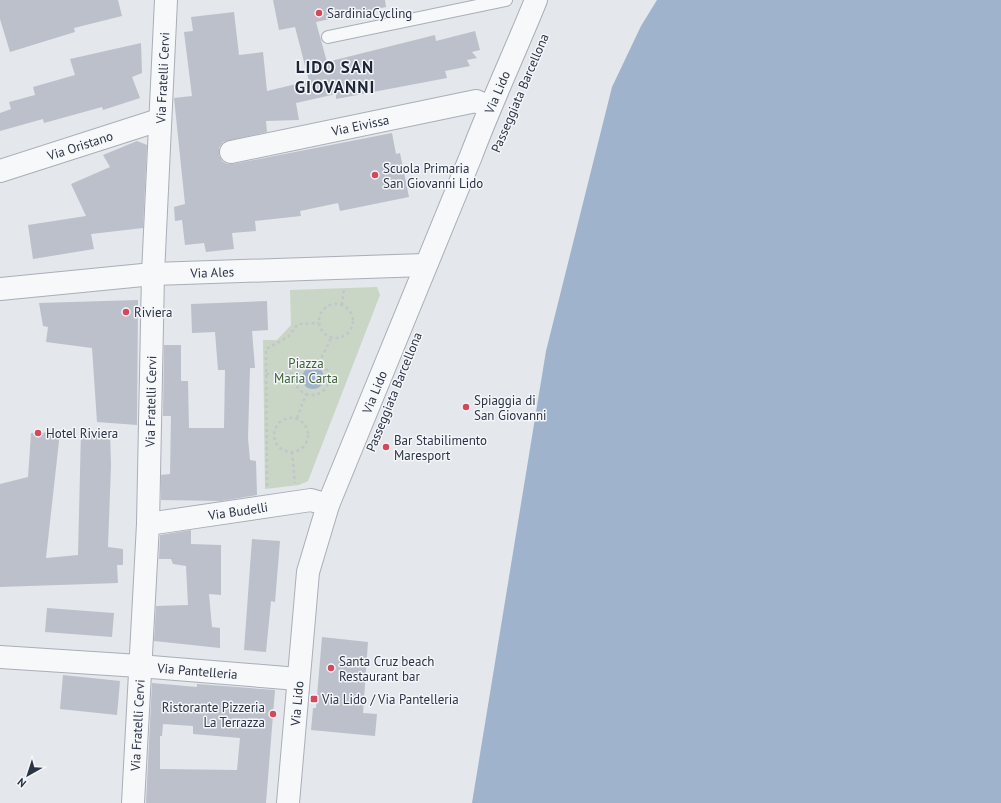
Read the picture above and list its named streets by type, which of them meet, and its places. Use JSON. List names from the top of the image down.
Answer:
{
  "streets": {
    "street": [
      "Via Fratelli Cervi",
      "Via Lido",
      "Via Eivissa",
      "Via Oristano",
      "Via Ales",
      "Via Budelli",
      "Via Pantelleria"
    ]
  },
  "crossings": [
    ["Via Fratelli Cervi", "Via Oristano"],
    ["Via Fratelli Cervi", "Via Ales"],
    ["Via Fratelli Cervi", "Via Budelli"],
    ["Via Fratelli Cervi", "Via Pantelleria"],
    ["Via Lido", "Via Eivissa"],
    ["Via Lido", "Via Ales"],
    ["Via Lido", "Via Budelli"],
    ["Via Lido", "Via Pantelleria"]
  ],
  "districts": ["LIDO SAN GIOVANNI"],
  "parks": ["Piazza Maria Carta"],
  "places": {
    "other": [
      "SardiniaCycling",
      "Scuola Primaria San Giovanni Lido",
      "Riviera",
      "Spiaggia di San Giovanni",
      "Hotel Riviera",
      "Bar Stabilimento Maresport",
      "Santa Cruz beach Restaurant bar",
      "Ristorante Pizzeria La Terrazza"
    ],
    "transit": ["Via Lido / Via Pantelleria"]
  },
  "north": "bottom left"
}
